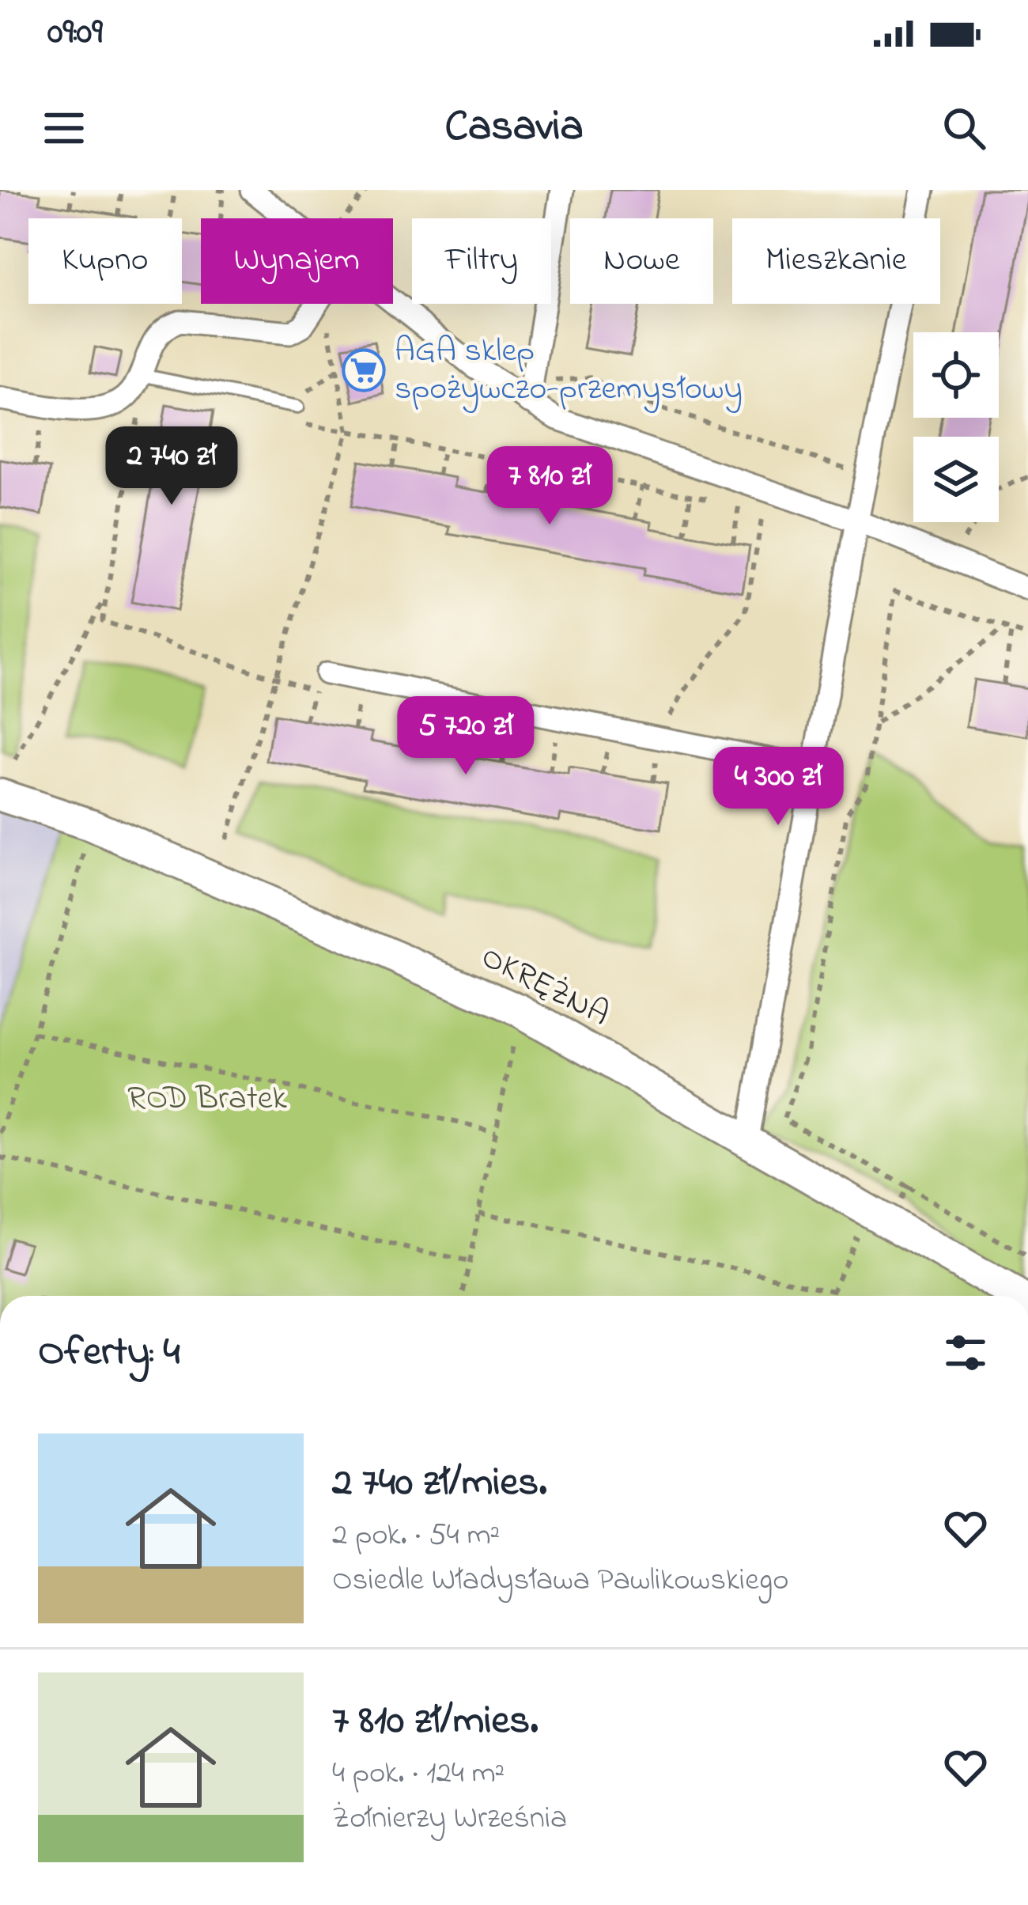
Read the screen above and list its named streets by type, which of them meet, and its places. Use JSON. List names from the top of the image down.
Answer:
{
  "streets": {
    "street": ["OKRĘŻNA"]
  },
  "parks": ["ROD Bratek"],
  "places": {
    "supermarket": ["AGA sklep spożywczo-przemysłowy"]
  },
  "page": {
    "status": "09:09",
    "header": "Casavia",
    "chip": [
      "Kupno",
      "Wynajem",
      "Filtry",
      "Nowe",
      "Mieszkanie"
    ],
    "price": [
      "2 740 zł",
      "7 810 zł",
      "5 720 zł",
      "4 300 zł"
    ],
    "heading": "Oferty: 4",
    "list": [
      {
        "name": "2 740 zł/mies.",
        "note": "2 pok. · 54 m² · Osiedle Władysława Pawlikowskiego"
      },
      {
        "name": "7 810 zł/mies.",
        "note": "4 pok. · 124 m² · Żołnierzy Września"
      }
    ]
  }
}
